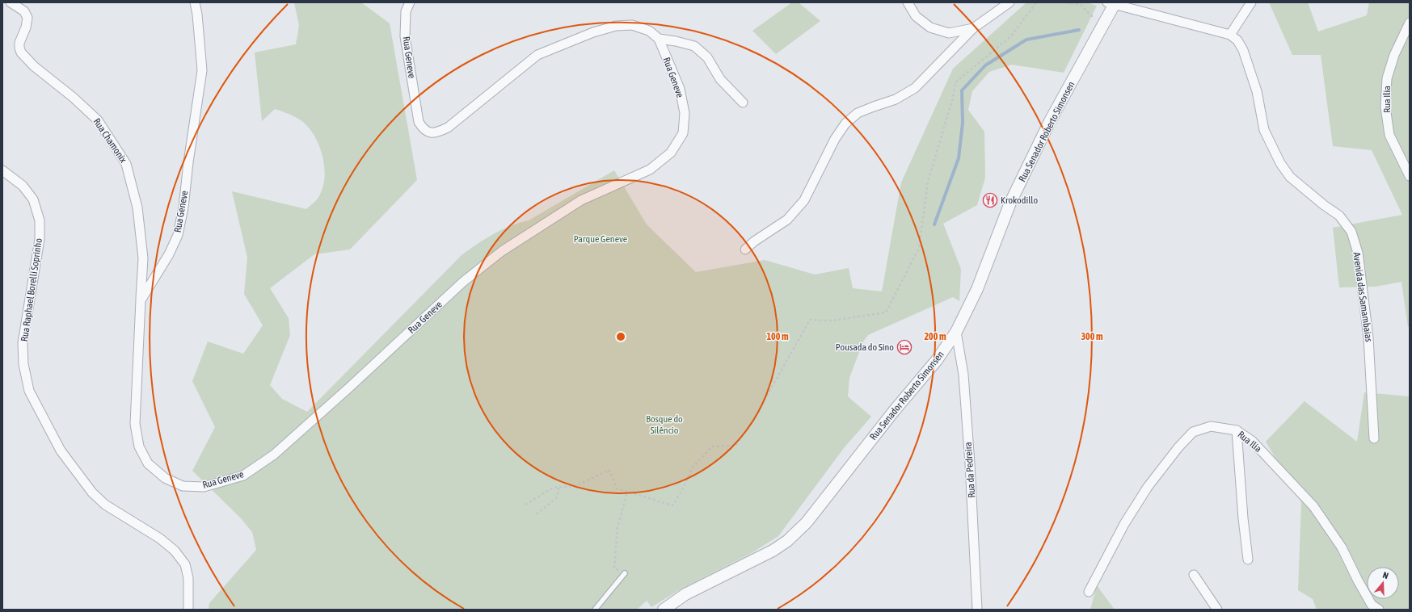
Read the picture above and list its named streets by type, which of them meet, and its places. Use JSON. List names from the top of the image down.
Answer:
{
  "streets": {
    "street": [
      "Rua Geneve",
      "Rua Ilia",
      "Rua Senador Roberto Simonsen",
      "Rua Chamonix",
      "Rua Raphael Borelli Soprinho",
      "Avenida das Samambaias",
      "Rua da Pedreira"
    ]
  },
  "crossings": [
    ["Rua Geneve", "Rua Chamonix"],
    ["Rua Senador Roberto Simonsen", "Rua da Pedreira"]
  ],
  "parks": ["Parque Geneve", "Bosque do Silêncio"],
  "places": {
    "restaurant": ["Krokodillo"],
    "hotel": ["Pousada do Sino"]
  },
  "north": "top",
  "rings": ["100 m", "200 m", "300 m"]
}
